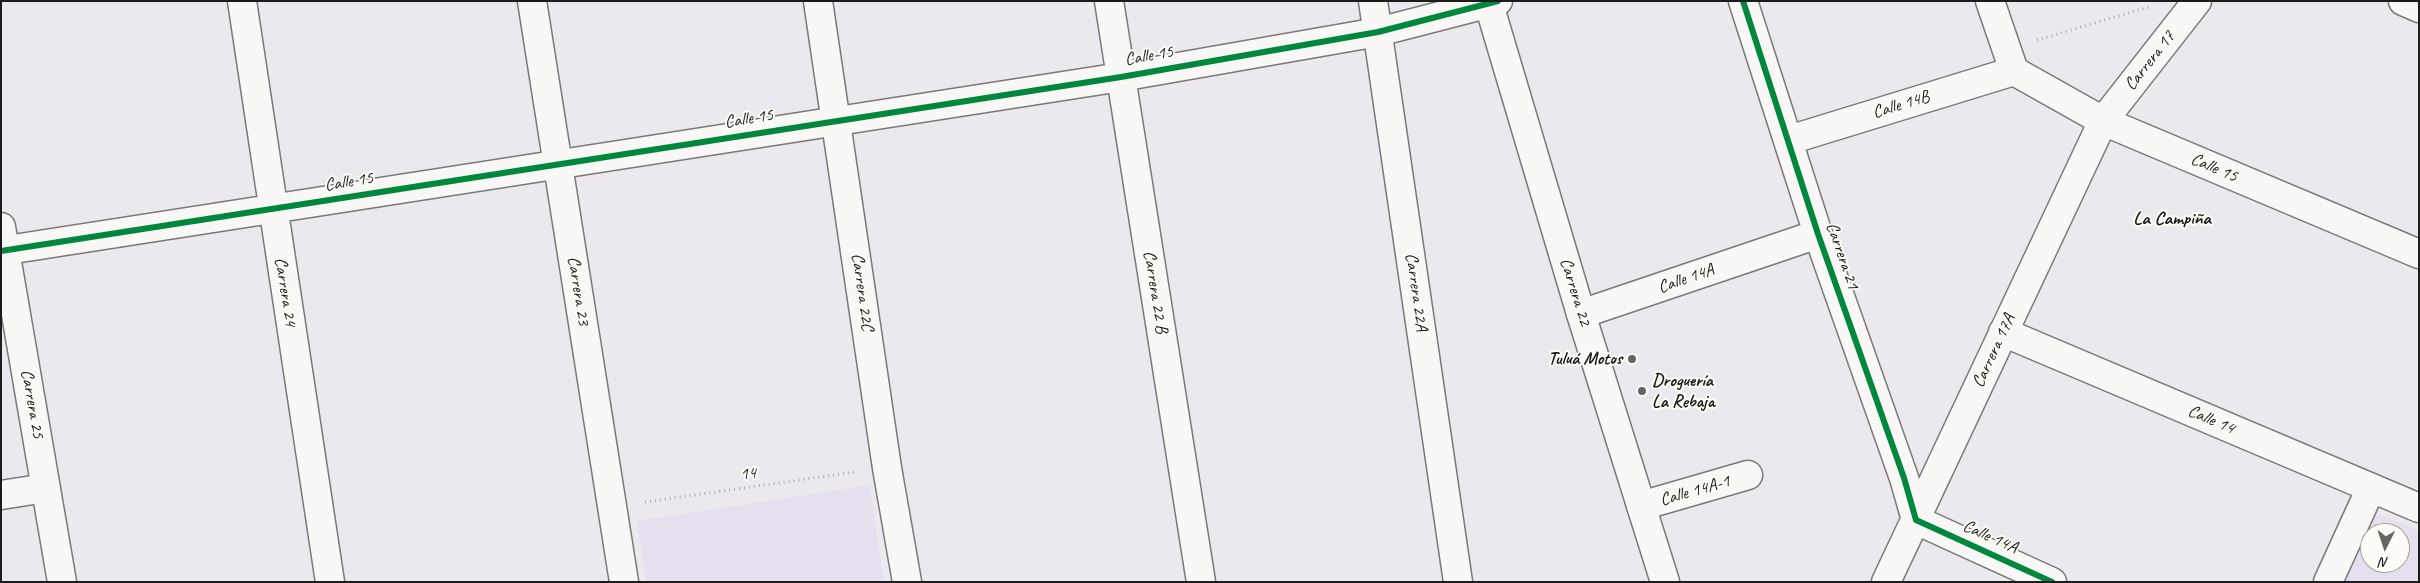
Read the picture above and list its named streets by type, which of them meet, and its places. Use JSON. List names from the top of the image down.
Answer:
{
  "streets": {
    "street": [
      "Calle 15",
      "Carrera 17",
      "Calle 14B",
      "Carrera 21",
      "Calle 14A",
      "Carrera 23",
      "Carrera 24",
      "Carrera 22C",
      "Carrera 22 B",
      "Carrera 22A",
      "Carrera 22",
      "Carrera 17A",
      "Carrera 25",
      "Calle 14",
      "Calle 14A-1"
    ],
    "path": ["14"]
  },
  "crossings": [
    ["Calle 15", "Carrera 17"],
    ["Calle 15", "Calle 14B"],
    ["Calle 15", "Carrera 23"],
    ["Calle 15", "Carrera 24"],
    ["Calle 15", "Carrera 22C"],
    ["Calle 15", "Carrera 22 B"],
    ["Calle 15", "Carrera 22A"],
    ["Calle 15", "Carrera 22"],
    ["Calle 15", "Carrera 17A"],
    ["Calle 15", "Carrera 25"],
    ["Carrera 17", "Carrera 17A"],
    ["Calle 14B", "Carrera 21"],
    ["Carrera 21", "Calle 14A"],
    ["Carrera 21", "Carrera 17A"],
    ["Calle 14A", "Carrera 22"],
    ["Calle 14A", "Carrera 17A"],
    ["Carrera 23", "14"],
    ["Carrera 22C", "14"],
    ["Carrera 22", "Calle 14A-1"],
    ["Carrera 17A", "Calle 14"]
  ],
  "districts": ["La Campiña"],
  "places": ["Tuluá Motos", "Droguería La Rebaja"],
  "north": "bottom"
}
